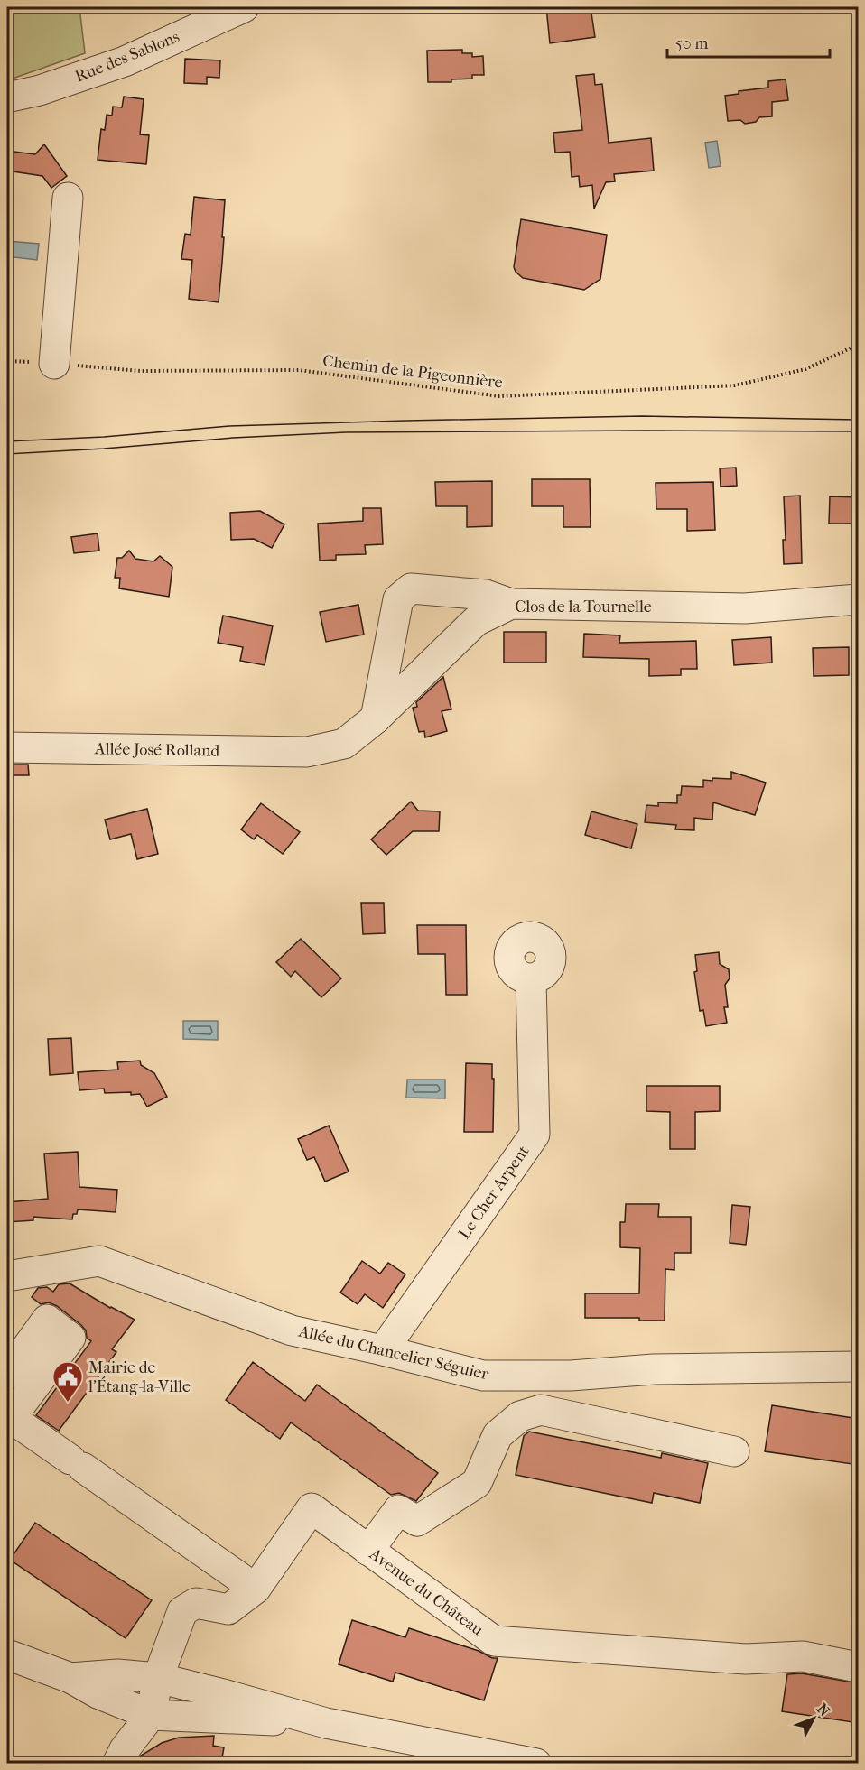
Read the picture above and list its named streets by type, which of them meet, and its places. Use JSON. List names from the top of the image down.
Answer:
{
  "streets": {
    "street": [
      "Rue des Sablons",
      "Clos de la Tournelle",
      "Allée José Rolland",
      "Le Cher Arpent",
      "Allée du Chancelier Séguier",
      "Avenue du Château"
    ],
    "path": ["Chemin de la Pigeonnière"]
  },
  "crossings": [
    ["Clos de la Tournelle", "Allée José Rolland"],
    ["Le Cher Arpent", "Allée du Chancelier Séguier"]
  ],
  "places": {
    "public building": ["Mairie de l'Étang-la-Ville"]
  },
  "scale_bar": "50 m",
  "north": "top right"
}
